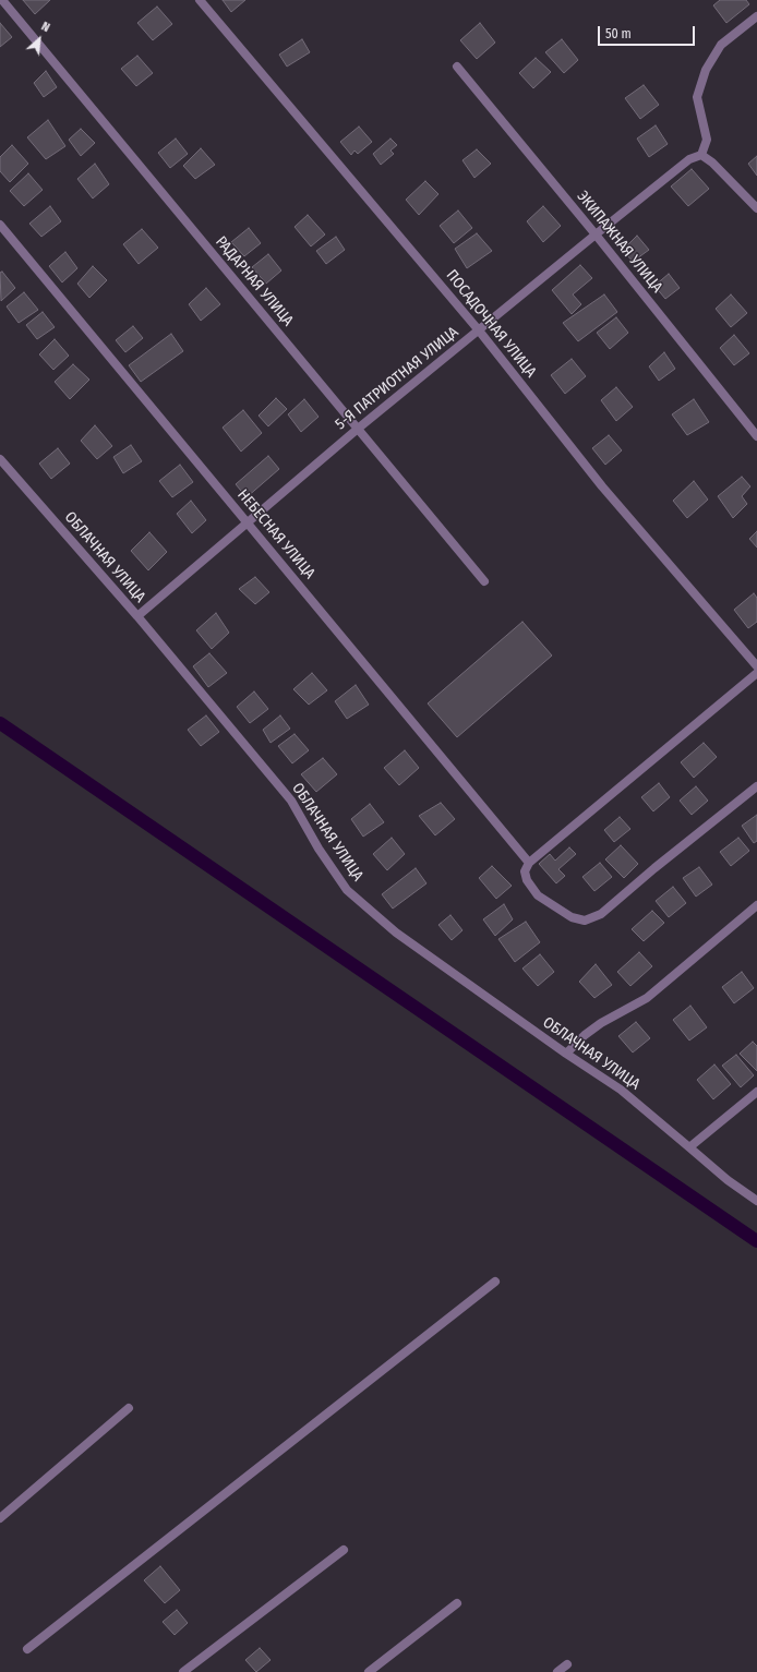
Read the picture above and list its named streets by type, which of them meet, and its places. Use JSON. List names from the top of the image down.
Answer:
{
  "streets": {
    "street": [
      "ЭКИПАЖНАЯ УЛИЦА",
      "РАДАРНАЯ УЛИЦА",
      "ПОСАДОЧНАЯ УЛИЦА",
      "5-Я ПАТРИОТНАЯ УЛИЦА",
      "НЕБЕСНАЯ УЛИЦА",
      "ОБЛАЧНАЯ УЛИЦА"
    ]
  },
  "crossings": [
    ["ЭКИПАЖНАЯ УЛИЦА", "5-Я ПАТРИОТНАЯ УЛИЦА"],
    ["РАДАРНАЯ УЛИЦА", "5-Я ПАТРИОТНАЯ УЛИЦА"],
    ["ПОСАДОЧНАЯ УЛИЦА", "5-Я ПАТРИОТНАЯ УЛИЦА"],
    ["5-Я ПАТРИОТНАЯ УЛИЦА", "НЕБЕСНАЯ УЛИЦА"],
    ["5-Я ПАТРИОТНАЯ УЛИЦА", "ОБЛАЧНАЯ УЛИЦА"]
  ],
  "scale_bar": "50 m",
  "north": "top right"
}
